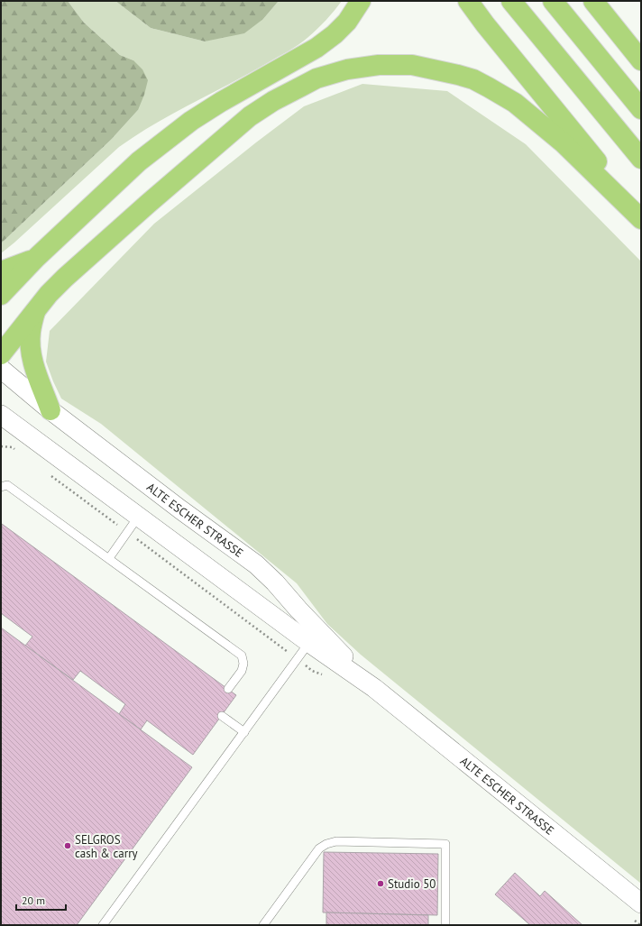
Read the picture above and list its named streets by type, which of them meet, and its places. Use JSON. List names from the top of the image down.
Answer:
{
  "streets": {
    "street": ["ALTE ESCHER STRASSE"]
  },
  "places": ["SELGROS cash & carry", "Studio 50"],
  "scale_bar": "20 m"
}
